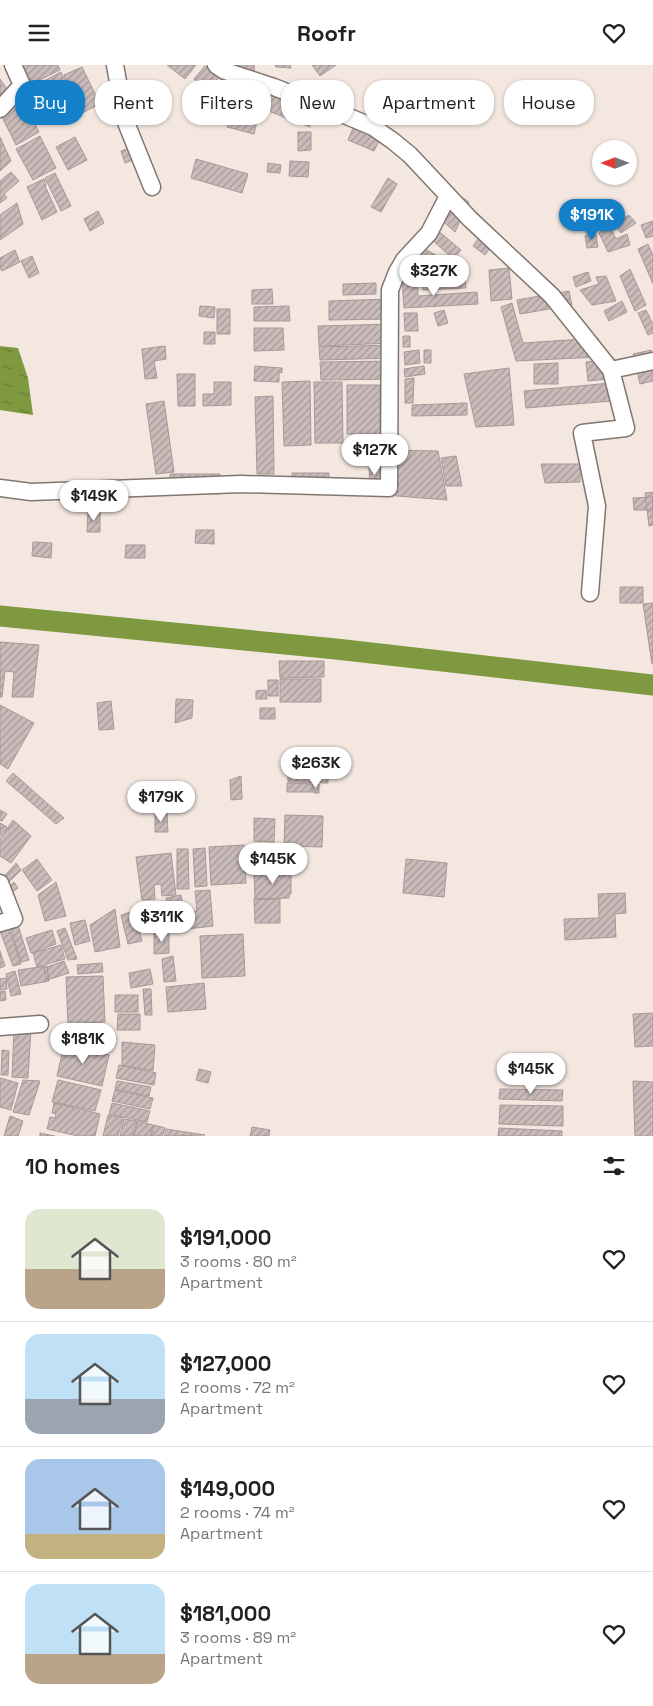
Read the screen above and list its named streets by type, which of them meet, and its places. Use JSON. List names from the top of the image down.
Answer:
{
  "north": "left",
  "page": {
    "header": "Roofr",
    "chip": [
      "Buy",
      "Rent",
      "Filters",
      "New",
      "Apartment",
      "House"
    ],
    "price": [
      "$191K",
      "$327K",
      "$127K",
      "$149K",
      "$263K",
      "$179K",
      "$145K",
      "$311K",
      "$181K",
      "$145K"
    ],
    "heading": "10 homes",
    "list": [
      {
        "name": "$191,000",
        "note": "3 rooms · 80 m² · Apartment"
      },
      {
        "name": "$127,000",
        "note": "2 rooms · 72 m² · Apartment"
      },
      {
        "name": "$149,000",
        "note": "2 rooms · 74 m² · Apartment"
      },
      {
        "name": "$181,000",
        "note": "3 rooms · 89 m² · Apartment"
      }
    ]
  }
}
